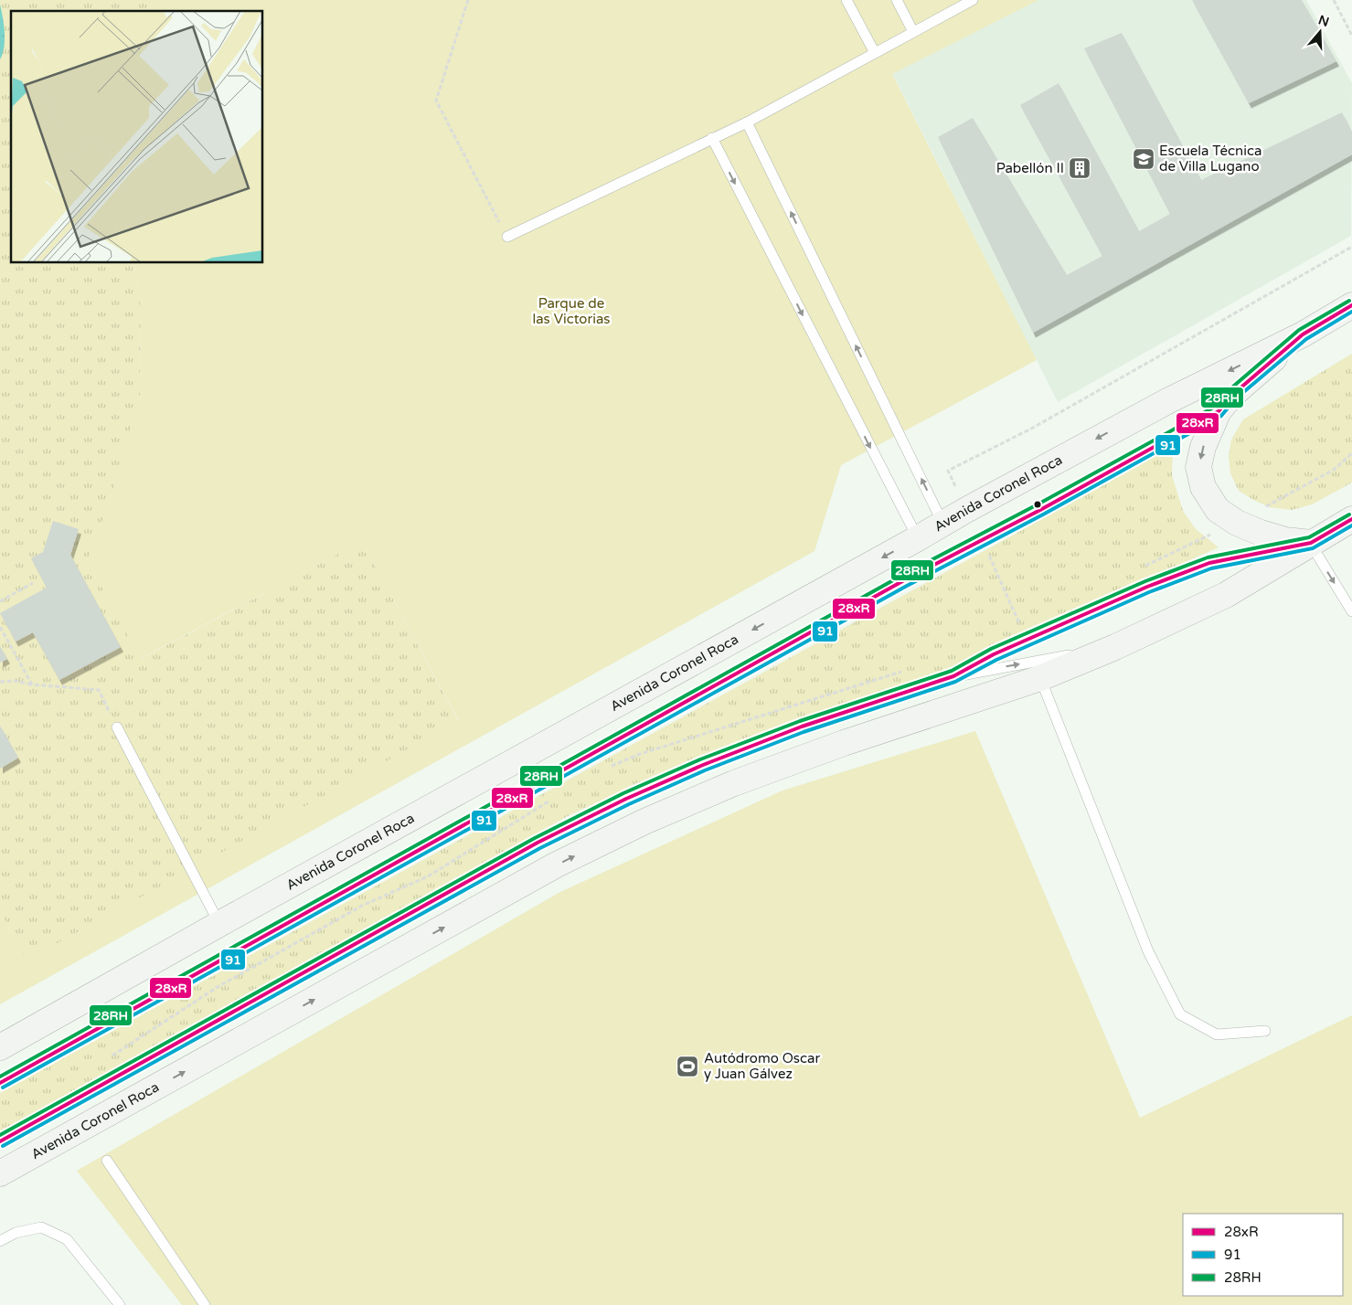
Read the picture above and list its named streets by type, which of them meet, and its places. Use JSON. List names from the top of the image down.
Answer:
{
  "streets": {
    "main road": ["Avenida Coronel Roca"]
  },
  "parks": ["Parque de las Victorias"],
  "places": {
    "school or university": ["Escuela Técnica de Villa Lugano"],
    "building": ["Pabellón II"],
    "sports": ["Autódromo Oscar y Juan Gálvez"]
  },
  "lines": ["transit line 28RH", "transit line 28xR", "transit line 91"],
  "legend": ["28xR", "91", "28RH"],
  "north": "top"
}
